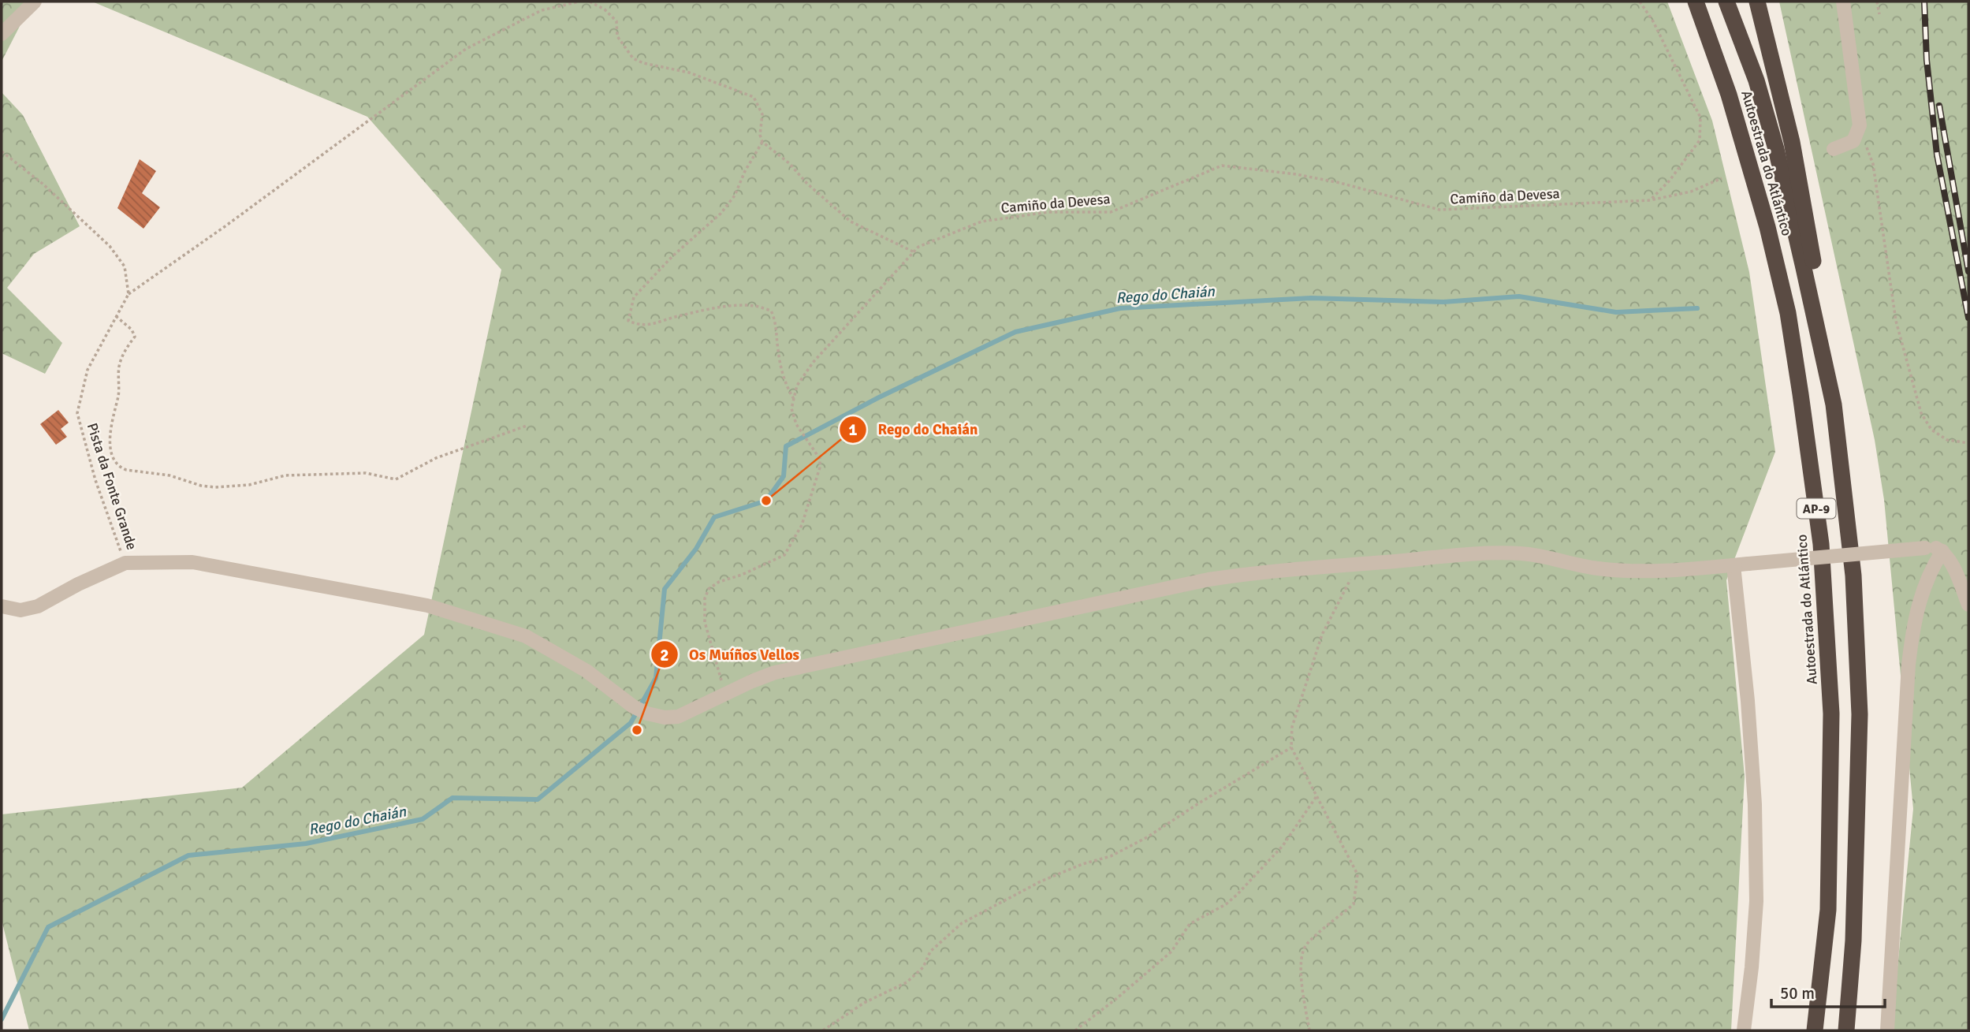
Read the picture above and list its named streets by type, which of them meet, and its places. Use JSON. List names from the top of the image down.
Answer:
{
  "streets": {
    "highway": ["Autoestrada do Atlántico", "AP-9"],
    "path": ["Camiño da Devesa", "Pista da Fonte Grande"]
  },
  "water": ["Rego do Chaián"],
  "places": ["Rego do Chaián", "Os Muíños Vellos"],
  "scale_bar": "50 m"
}
